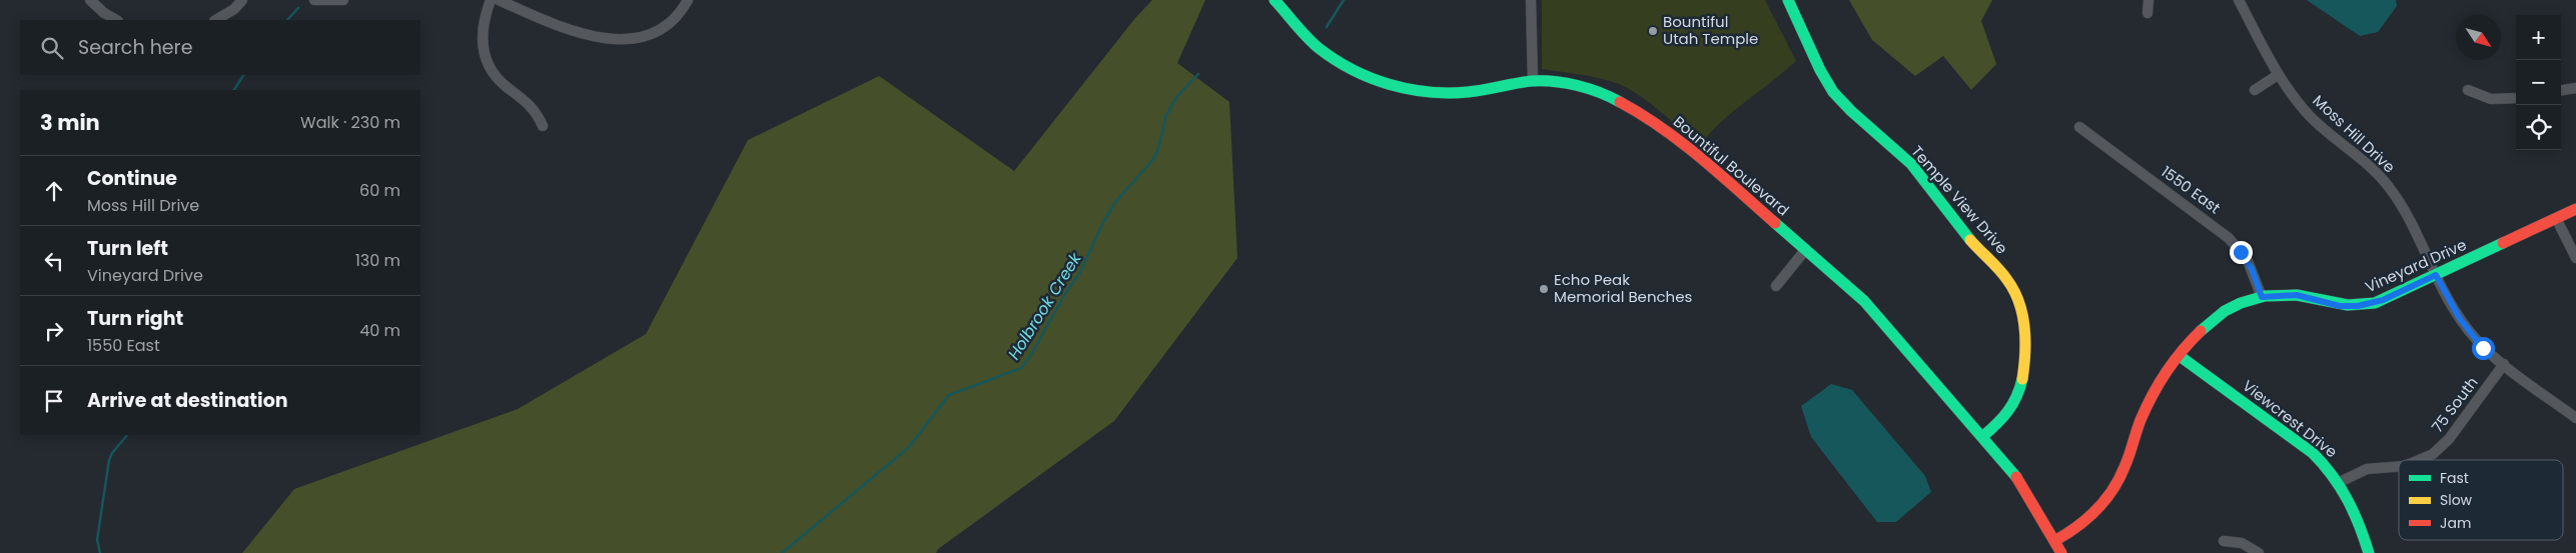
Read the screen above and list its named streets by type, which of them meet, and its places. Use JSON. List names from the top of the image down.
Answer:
{
  "streets": {
    "street": [
      "Moss Hill Drive",
      "Bountiful Boulevard",
      "1550 East",
      "Temple View Drive",
      "Vineyard Drive",
      "75 South",
      "Viewcrest Drive"
    ]
  },
  "crossings": [
    ["Moss Hill Drive", "Vineyard Drive"],
    ["Moss Hill Drive", "75 South"],
    ["Bountiful Boulevard", "Temple View Drive"],
    ["Bountiful Boulevard", "Vineyard Drive"],
    ["1550 East", "Vineyard Drive"],
    ["Vineyard Drive", "Viewcrest Drive"],
    ["75 South", "Viewcrest Drive"]
  ],
  "water": ["Holbrook Creek"],
  "places": ["Bountiful Utah Temple", "Echo Peak Memorial Benches"],
  "legend": ["Fast", "Slow", "Jam"],
  "north": "bottom right",
  "page": {
    "map_buttons": ["+", "−"],
    "search": "Search here",
    "heading": ["3 min", "Walk · 230 m"],
    "list": [
      ["Continue", "Moss Hill Drive", "60 m"],
      ["Turn left", "Vineyard Drive", "130 m"],
      ["Turn right", "1550 East", "40 m"],
      "Arrive at destination"
    ]
  }
}
